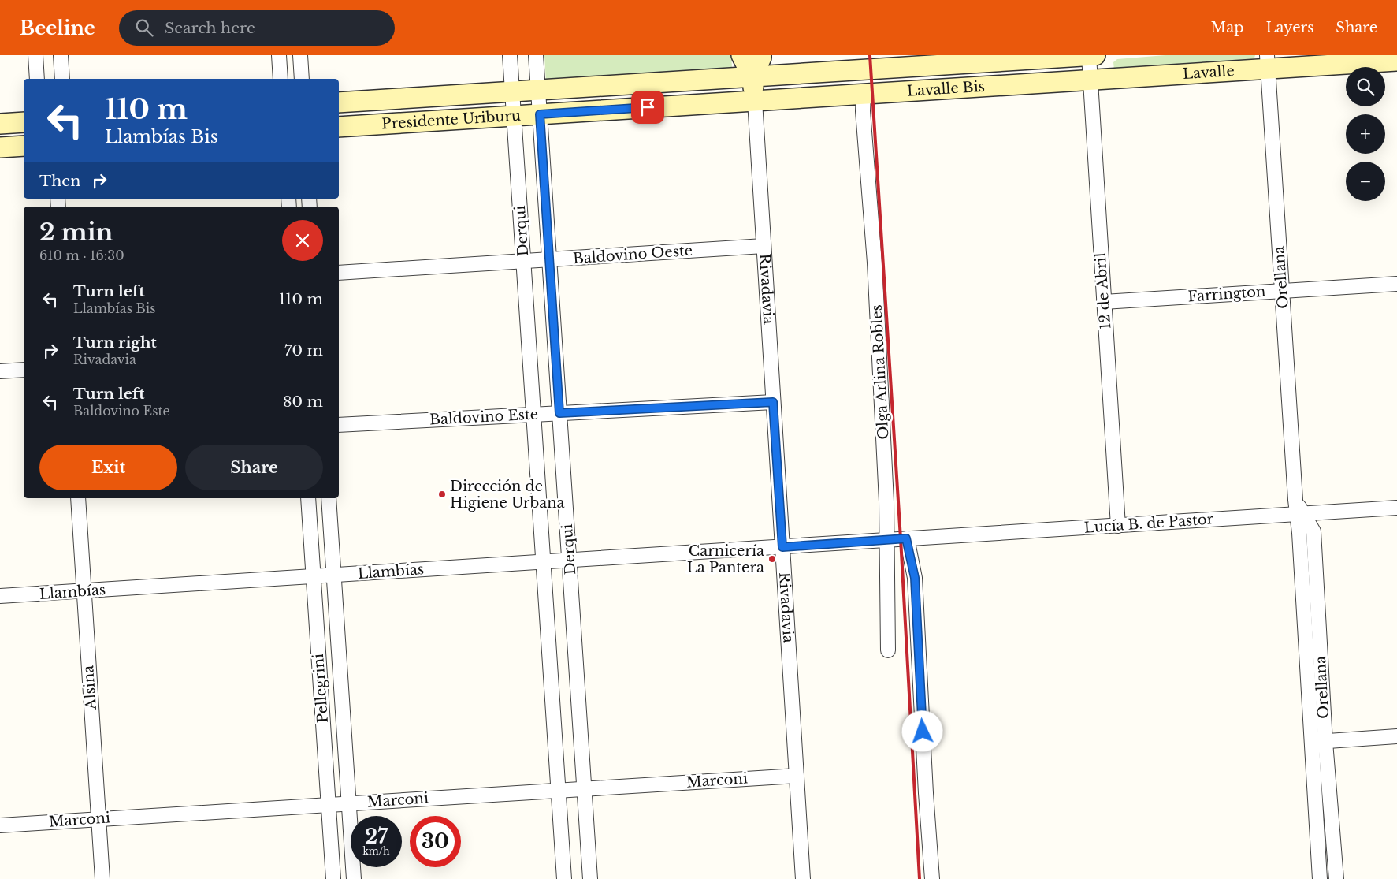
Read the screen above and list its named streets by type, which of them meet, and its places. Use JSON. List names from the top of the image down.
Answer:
{
  "streets": {
    "street": [
      "Lavalle",
      "Lavalle Bis",
      "Presidente Uriburu",
      "Derqui",
      "Baldovino Oeste",
      "Orellana",
      "Rivadavia",
      "12 de Abril",
      "Farrington",
      "Olga Arlina Robles",
      "Baldovino Este",
      "Lucía B. de Pastor",
      "Llambías",
      "Alsina",
      "Pellegrini",
      "Marconi"
    ]
  },
  "crossings": [
    ["Lavalle", "Lavalle Bis"],
    ["Lavalle", "Orellana"],
    ["Lavalle", "12 de Abril"],
    ["Lavalle Bis", "Presidente Uriburu"],
    ["Lavalle Bis", "Rivadavia"],
    ["Lavalle Bis", "Olga Arlina Robles"],
    ["Presidente Uriburu", "Derqui"],
    ["Presidente Uriburu", "Rivadavia"],
    ["Derqui", "Baldovino Oeste"],
    ["Derqui", "Baldovino Este"],
    ["Derqui", "Llambías"],
    ["Derqui", "Marconi"],
    ["Baldovino Oeste", "Rivadavia"],
    ["Orellana", "Farrington"],
    ["Orellana", "Lucía B. de Pastor"],
    ["Rivadavia", "Baldovino Este"],
    ["Rivadavia", "Lucía B. de Pastor"],
    ["Rivadavia", "Llambías"],
    ["Rivadavia", "Marconi"],
    ["12 de Abril", "Farrington"],
    ["12 de Abril", "Lucía B. de Pastor"],
    ["Olga Arlina Robles", "Lucía B. de Pastor"],
    ["Lucía B. de Pastor", "Llambías"],
    ["Llambías", "Alsina"],
    ["Llambías", "Pellegrini"],
    ["Alsina", "Marconi"],
    ["Pellegrini", "Marconi"]
  ],
  "places": ["Dirección de Higiene Urbana", "Carnicería La Pantera"],
  "page": {
    "header": "Beeline",
    "search": "Search here",
    "nav": ["Map", "Layers", "Share"],
    "map_buttons": ["+", "−"],
    "turn": ["110 m", "Llambías Bis"],
    "then": "Then",
    "heading": ["2 min", "610 m · 16:30"],
    "list": [
      {
        "name": "Turn left",
        "note": "Llambías Bis",
        "value": "110 m"
      },
      {
        "name": "Turn right",
        "note": "Rivadavia",
        "value": "70 m"
      },
      {
        "name": "Turn left",
        "note": "Baldovino Este",
        "value": "80 m"
      }
    ],
    "buttons": ["Exit", "Share"],
    "speed": "27 km/h",
    "limit": "30"
  }
}
